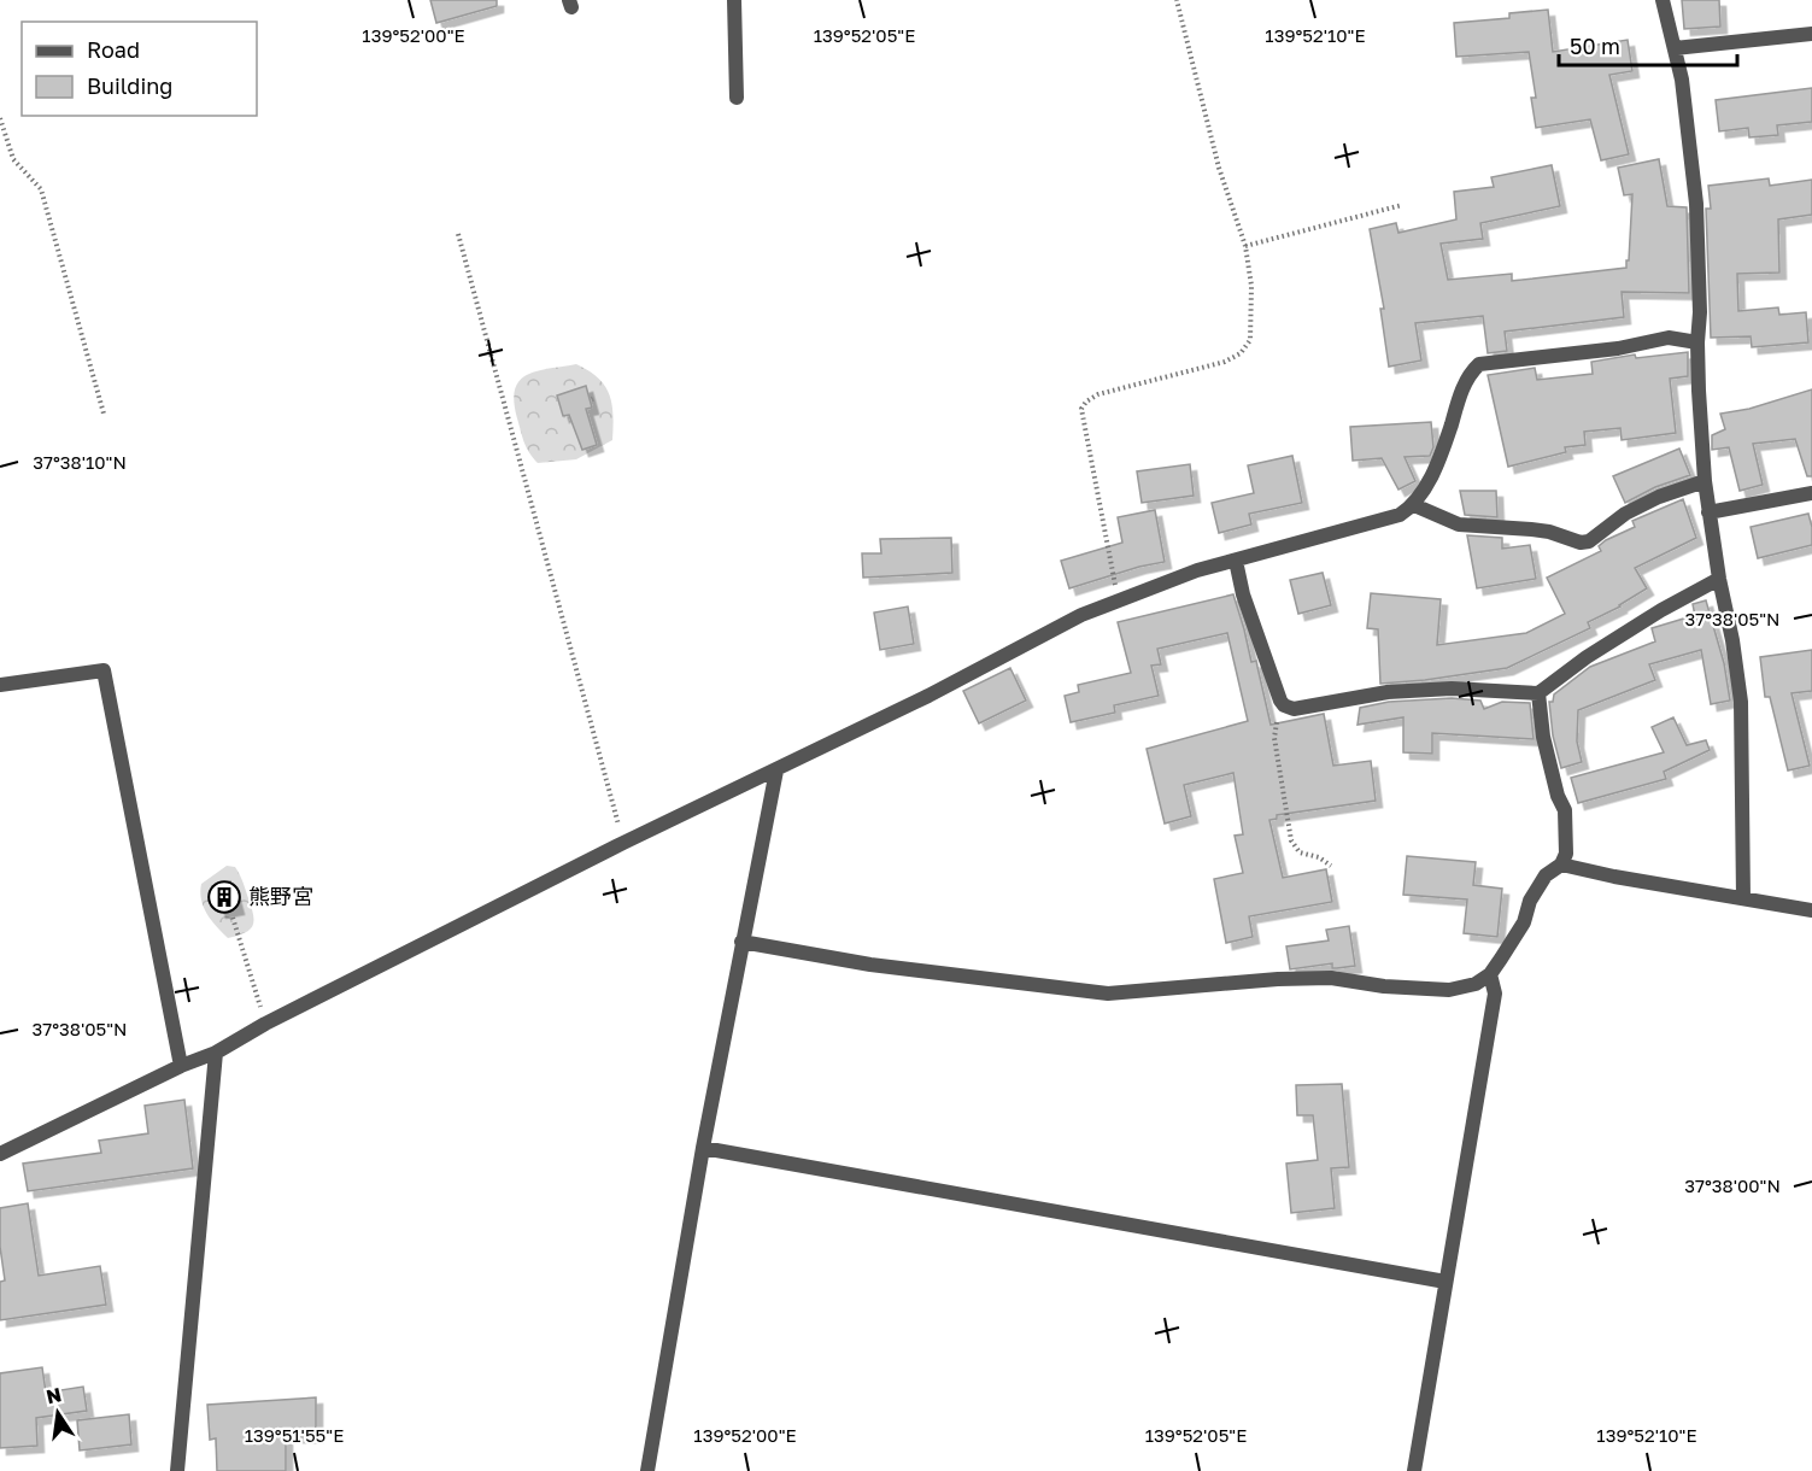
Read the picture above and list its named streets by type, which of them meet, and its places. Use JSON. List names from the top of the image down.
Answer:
{
  "places": {
    "building": ["熊野宮"]
  },
  "legend": ["Road", "Building"],
  "scale_bar": "50 m",
  "north": "top",
  "coordinates": [
    "139°52'00\"E",
    "139°52'05\"E",
    "139°52'10\"E",
    "37°38'10\"N",
    "37°38'05\"N",
    "37°38'00\"N",
    "139°51'55\"E"
  ]
}
